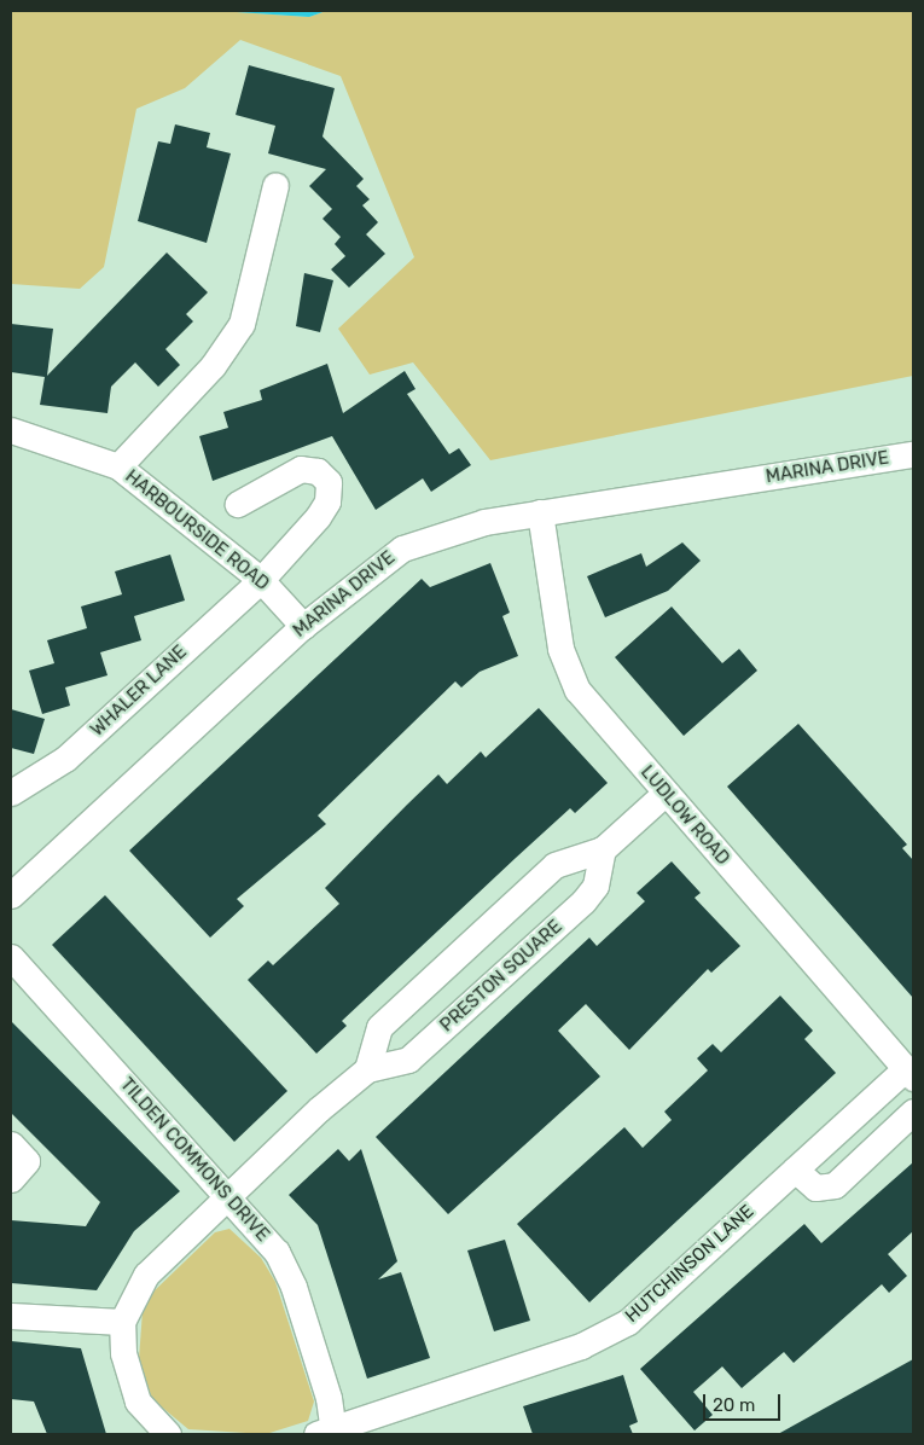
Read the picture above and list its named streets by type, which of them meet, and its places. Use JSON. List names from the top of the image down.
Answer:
{
  "streets": {
    "street": [
      "MARINA DRIVE",
      "HARBOURSIDE ROAD",
      "WHALER LANE",
      "LUDLOW ROAD",
      "PRESTON SQUARE",
      "TILDEN COMMONS DRIVE",
      "HUTCHINSON LANE"
    ]
  },
  "crossings": [
    ["MARINA DRIVE", "HARBOURSIDE ROAD"],
    ["MARINA DRIVE", "LUDLOW ROAD"],
    ["HARBOURSIDE ROAD", "WHALER LANE"],
    ["LUDLOW ROAD", "HUTCHINSON LANE"],
    ["PRESTON SQUARE", "TILDEN COMMONS DRIVE"],
    ["TILDEN COMMONS DRIVE", "HUTCHINSON LANE"]
  ],
  "scale_bar": "20 m"
}
